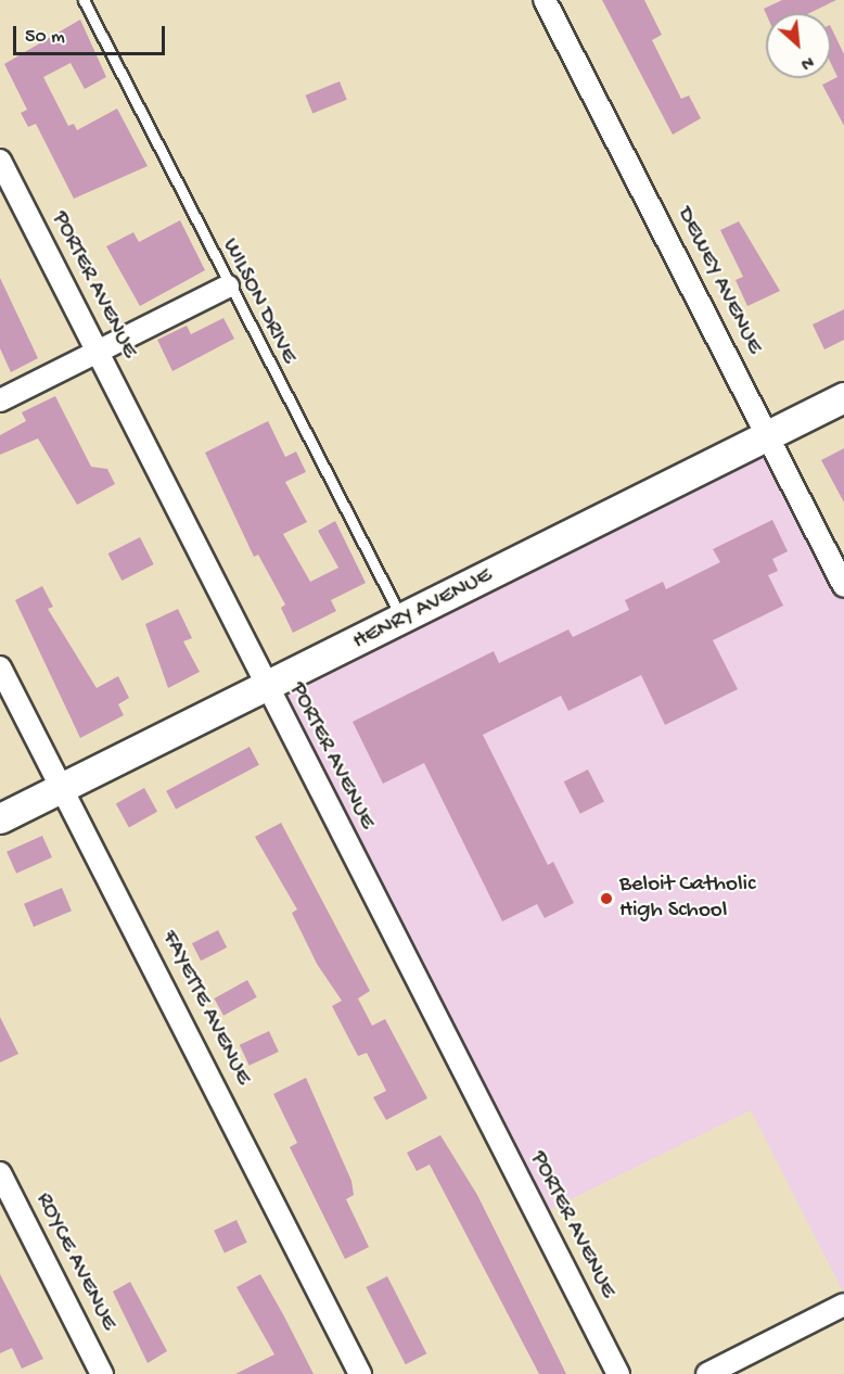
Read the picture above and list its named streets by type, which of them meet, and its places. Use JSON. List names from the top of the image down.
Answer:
{
  "streets": {
    "street": [
      "DEWEY AVENUE",
      "PORTER AVENUE",
      "HENRY AVENUE",
      "FAYETTE AVENUE",
      "ROYCE AVENUE"
    ],
    "lane": ["WILSON DRIVE"]
  },
  "crossings": [
    ["DEWEY AVENUE", "HENRY AVENUE"],
    ["PORTER AVENUE", "HENRY AVENUE"],
    ["WILSON DRIVE", "HENRY AVENUE"],
    ["HENRY AVENUE", "FAYETTE AVENUE"]
  ],
  "places": ["Beloit Catholic High School"],
  "scale_bar": "50 m",
  "north": "bottom right"
}
